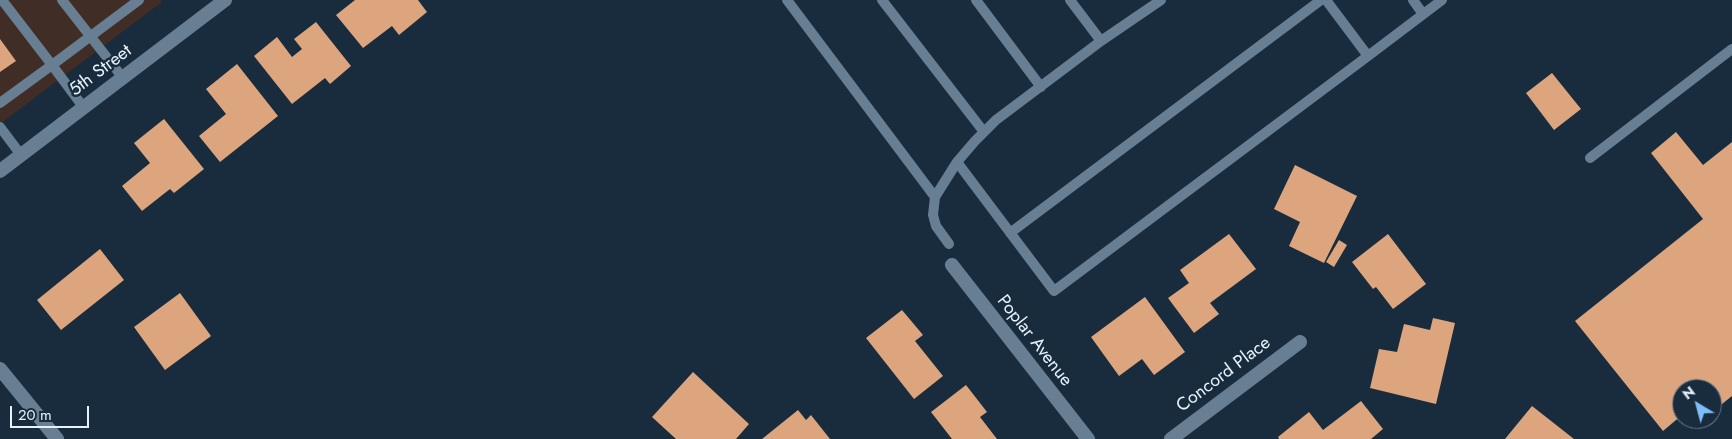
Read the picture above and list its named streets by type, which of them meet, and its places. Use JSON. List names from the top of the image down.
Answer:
{
  "streets": {
    "main road": ["5th Street", "Poplar Avenue", "Concord Place"]
  },
  "scale_bar": "20 m",
  "north": "top left"
}
